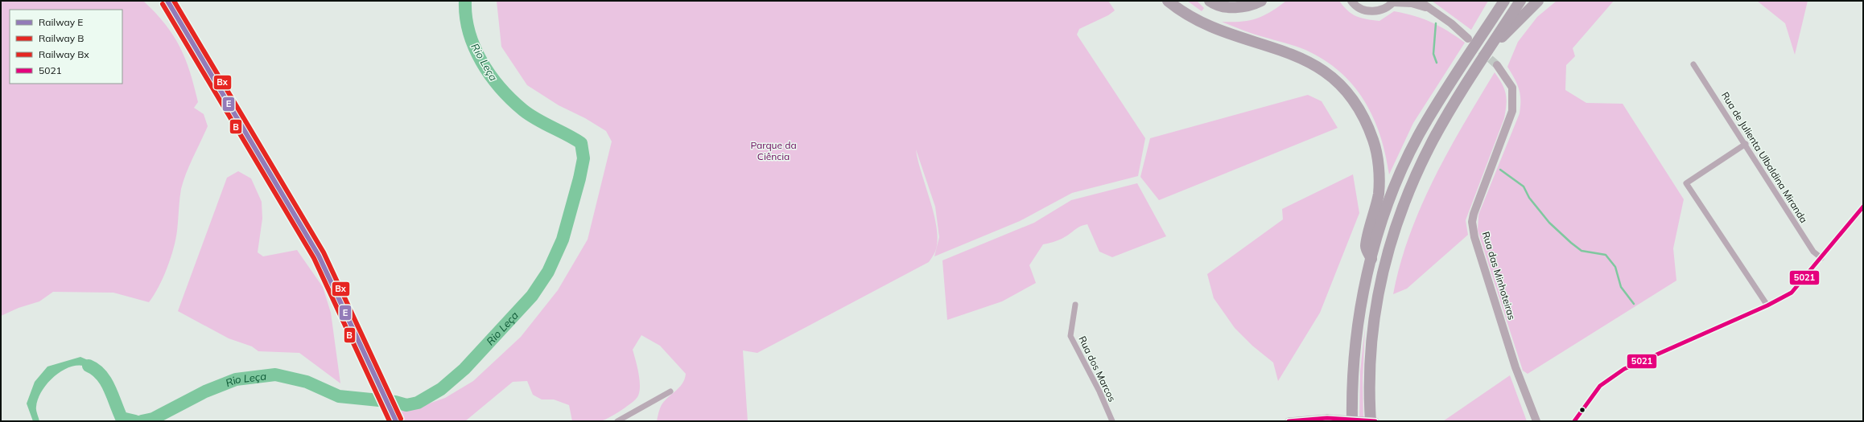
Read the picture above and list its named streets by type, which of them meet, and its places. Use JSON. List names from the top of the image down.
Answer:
{
  "streets": {
    "main road": ["Rua das Minhoteiras"],
    "street": ["Rua de Julienta Ulbaldina Miranda", "Rua dos Marcos"]
  },
  "water": ["Rio Leça"],
  "parks": ["Parque da Ciência"],
  "lines": [
    "rail line E",
    "rail line Bx",
    "rail line B",
    "transit line 5021"
  ],
  "legend": [
    "Railway E",
    "Railway B",
    "Railway Bx",
    "5021"
  ]
}
